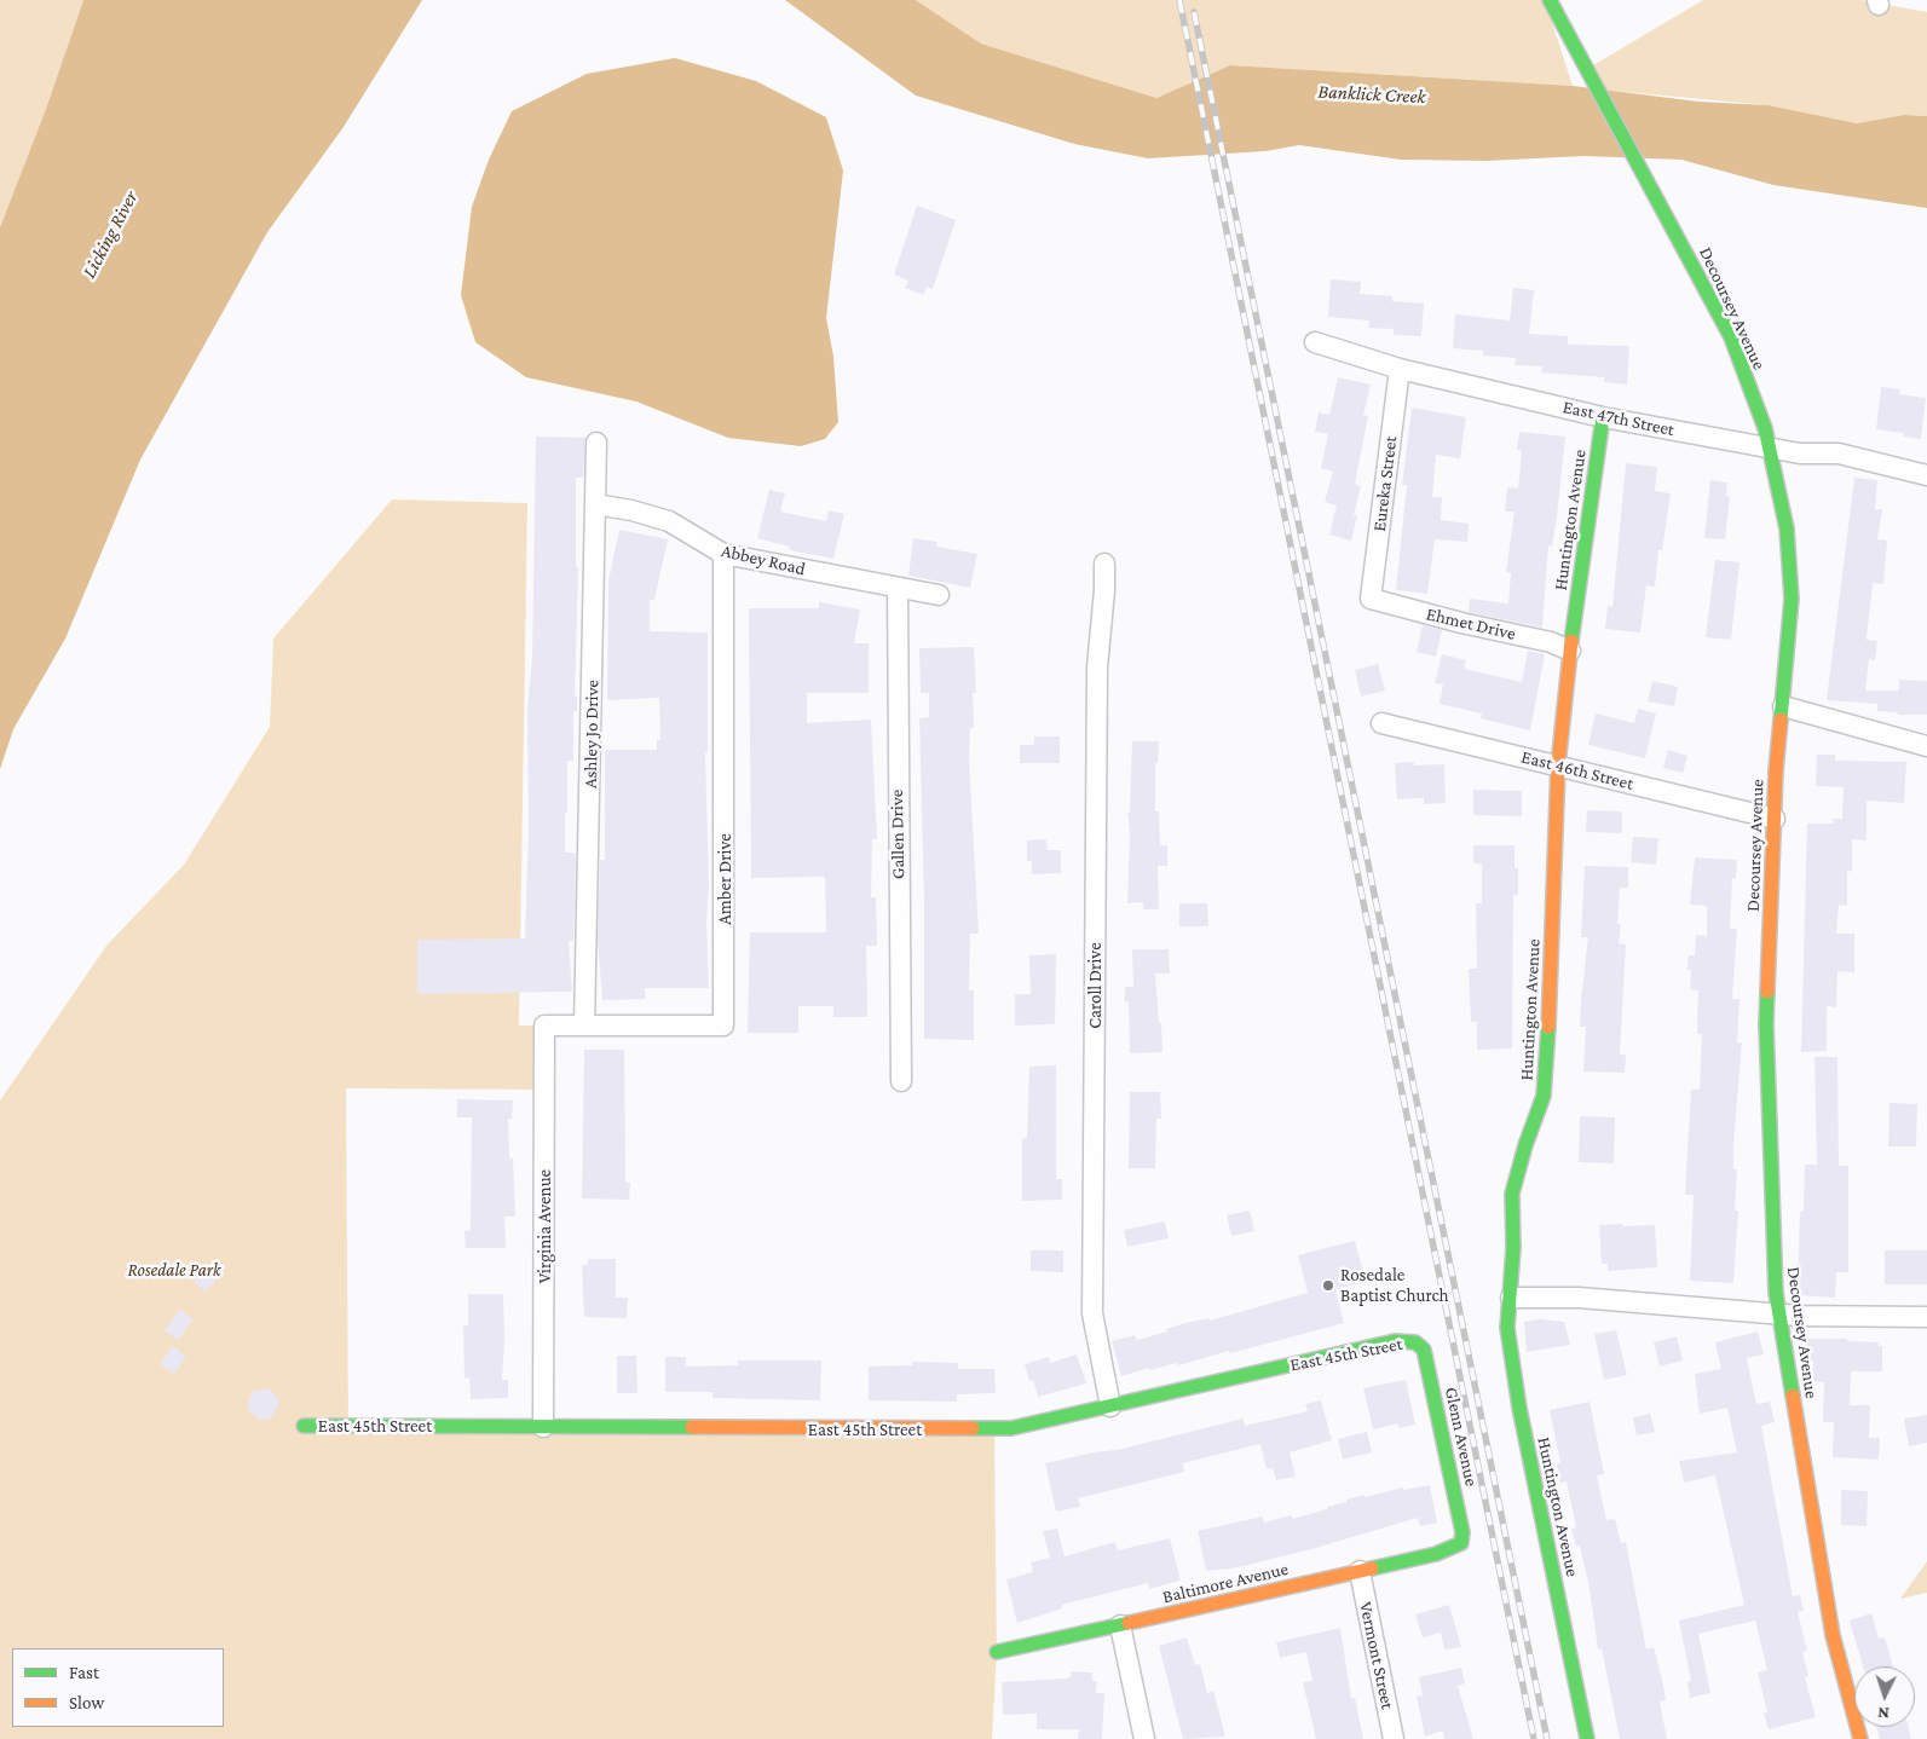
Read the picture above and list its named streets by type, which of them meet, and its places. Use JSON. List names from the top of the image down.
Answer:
{
  "streets": {
    "street": [
      "Decoursey Avenue",
      "East 47th Street",
      "Eureka Street",
      "Huntington Avenue",
      "Abbey Road",
      "Ehmet Drive",
      "Ashley Jo Drive",
      "East 46th Street",
      "Gallen Drive",
      "Amber Drive",
      "Caroll Drive",
      "Virginia Avenue",
      "East 45th Street",
      "Glenn Avenue",
      "Baltimore Avenue",
      "Vermont Street"
    ]
  },
  "crossings": [
    ["Decoursey Avenue", "East 47th Street"],
    ["Decoursey Avenue", "East 46th Street"],
    ["East 47th Street", "Eureka Street"],
    ["East 47th Street", "Huntington Avenue"],
    ["Eureka Street", "Ehmet Drive"],
    ["Huntington Avenue", "Ehmet Drive"],
    ["Huntington Avenue", "East 46th Street"],
    ["Abbey Road", "Ashley Jo Drive"],
    ["Abbey Road", "Gallen Drive"],
    ["Abbey Road", "Amber Drive"],
    ["Ashley Jo Drive", "Amber Drive"],
    ["Amber Drive", "Virginia Avenue"],
    ["Caroll Drive", "East 45th Street"],
    ["Virginia Avenue", "East 45th Street"],
    ["East 45th Street", "Glenn Avenue"],
    ["Glenn Avenue", "Baltimore Avenue"],
    ["Baltimore Avenue", "Vermont Street"]
  ],
  "water": ["Banklick Creek", "Licking River"],
  "parks": ["Rosedale Park"],
  "places": ["Rosedale Baptist Church"],
  "legend": ["Fast", "Slow"],
  "north": "bottom"
}
